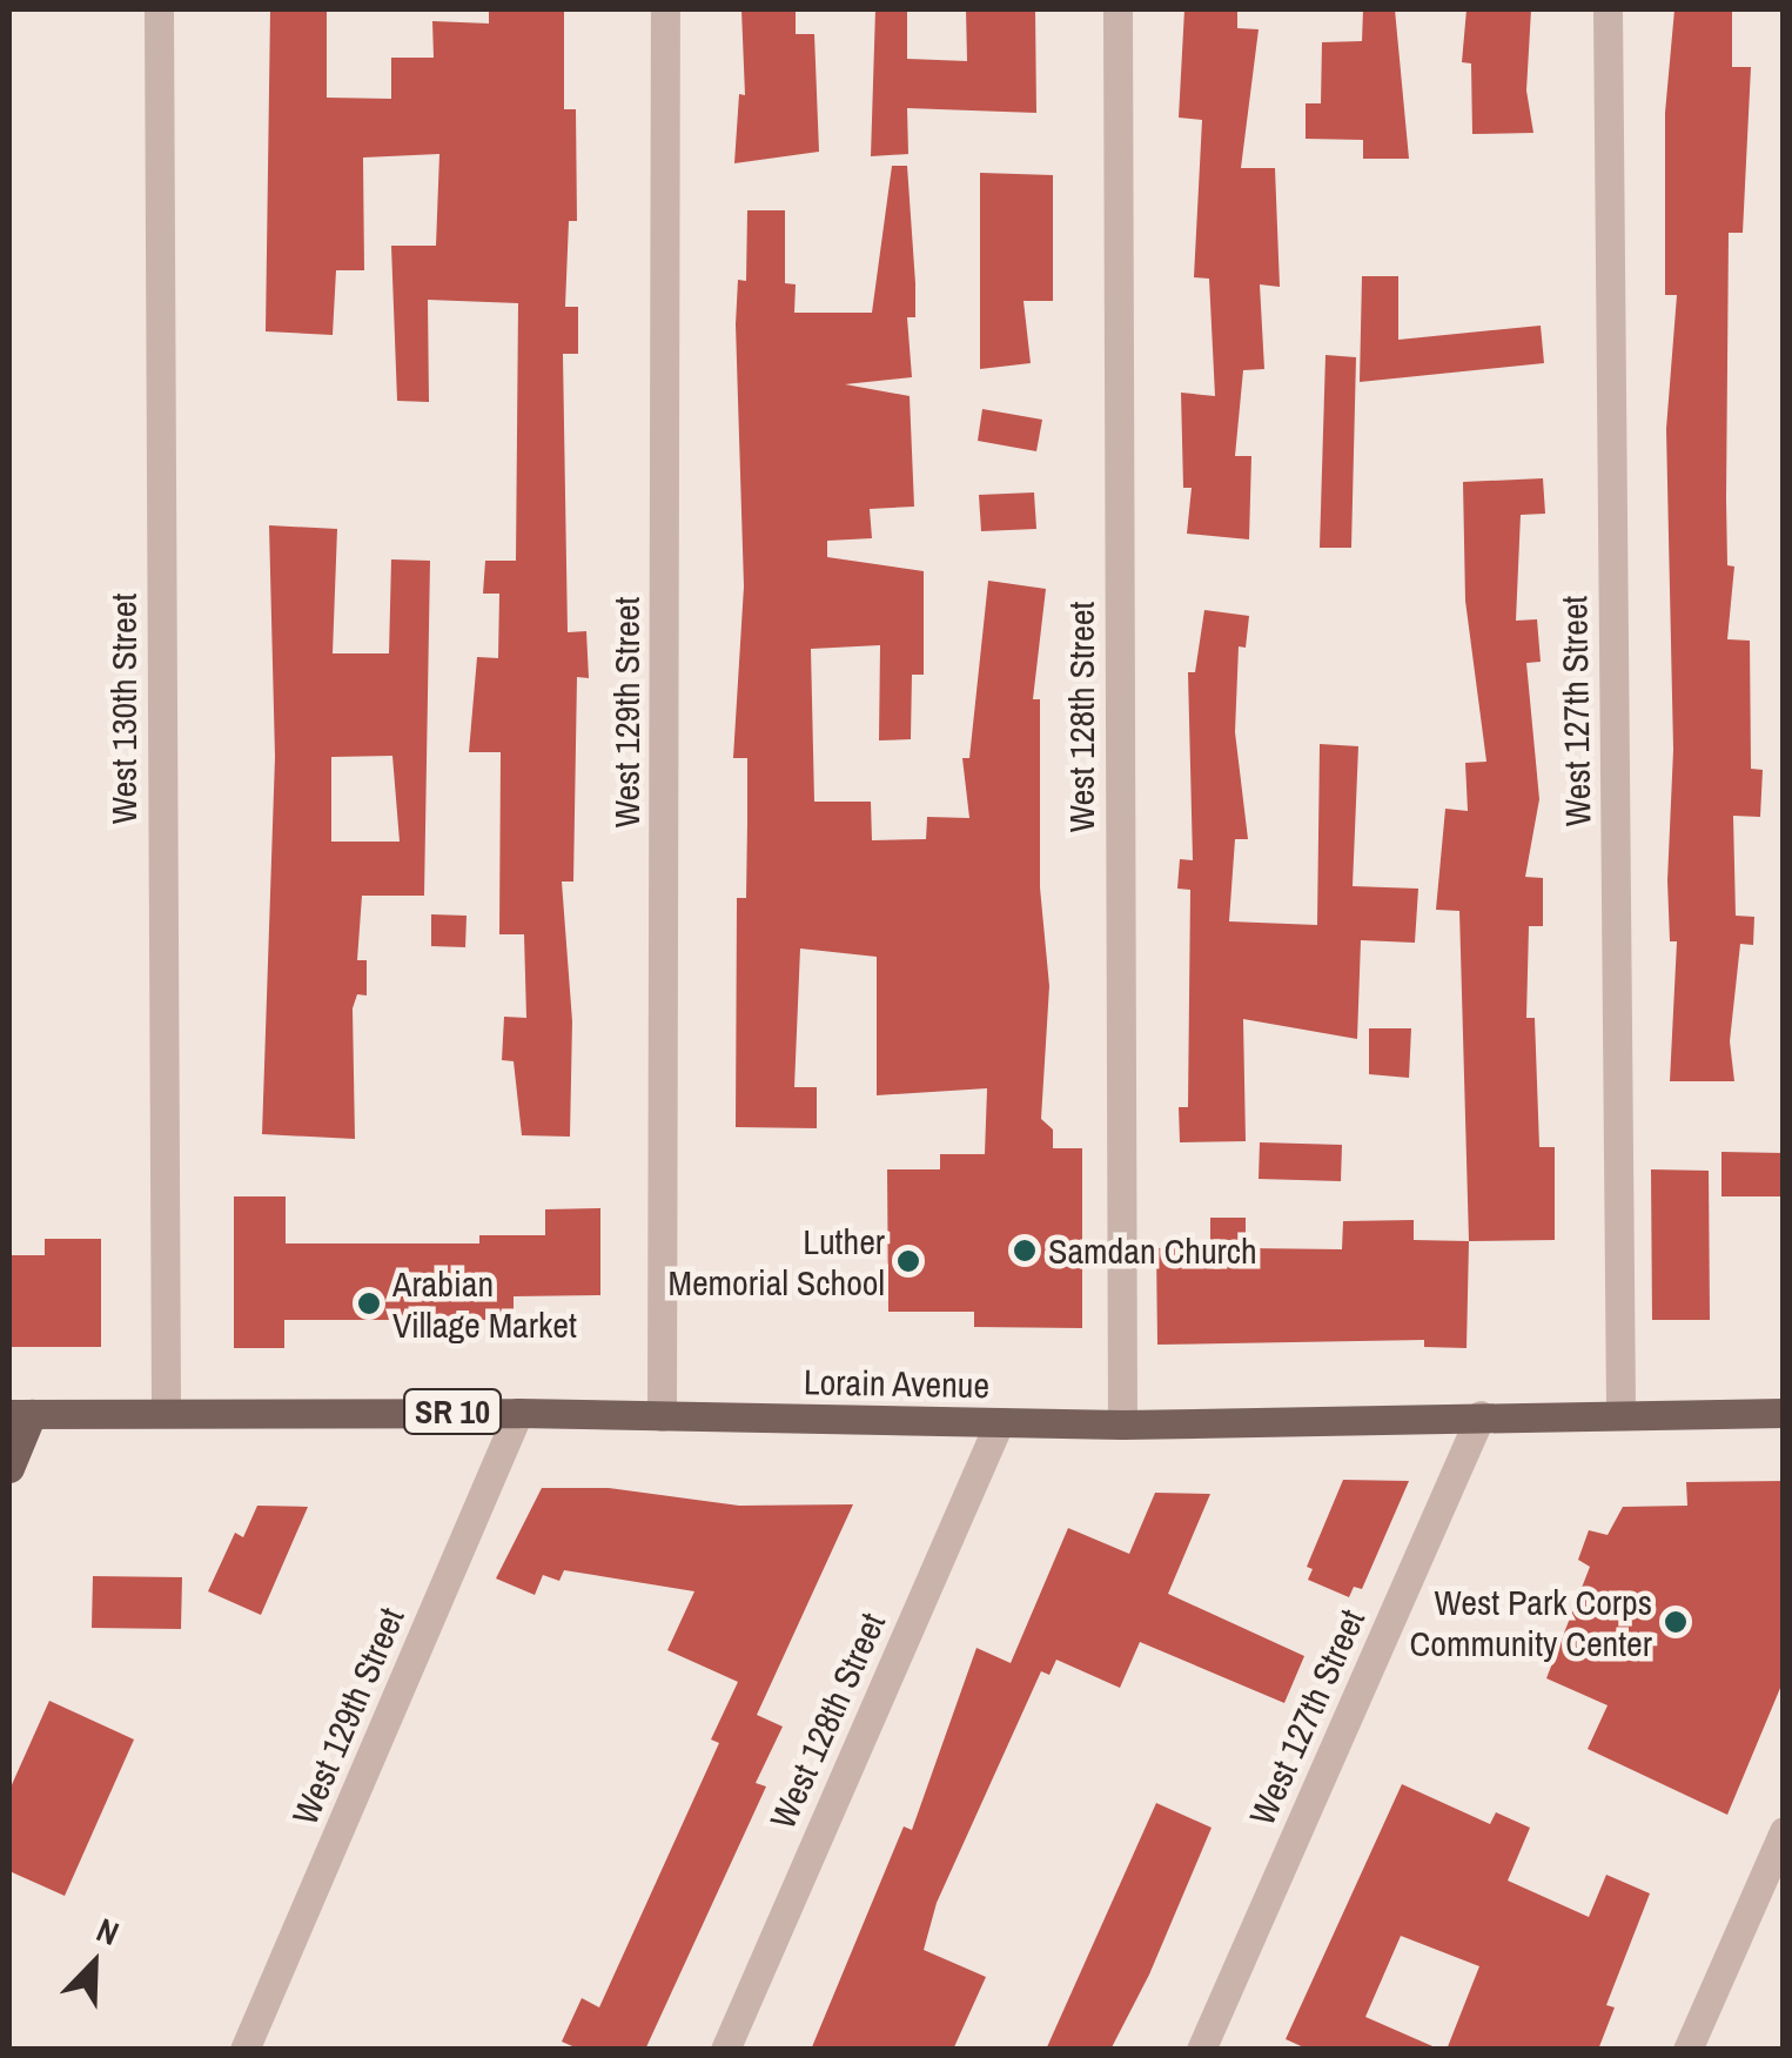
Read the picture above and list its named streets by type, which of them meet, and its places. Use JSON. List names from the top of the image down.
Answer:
{
  "streets": {
    "main road": ["Lorain Avenue", "SR 10"],
    "street": [
      "West 130th Street",
      "West 127th Street",
      "West 129th Street",
      "West 128th Street"
    ]
  },
  "crossings": [
    ["West 130th Street", "Lorain Avenue"],
    ["West 127th Street", "Lorain Avenue"],
    ["West 129th Street", "Lorain Avenue"],
    ["West 128th Street", "Lorain Avenue"]
  ],
  "places": [
    "Samdan Church",
    "Luther Memorial School",
    "Arabian Village Market",
    "West Park Corps Community Center"
  ],
  "north": "top right"
}
